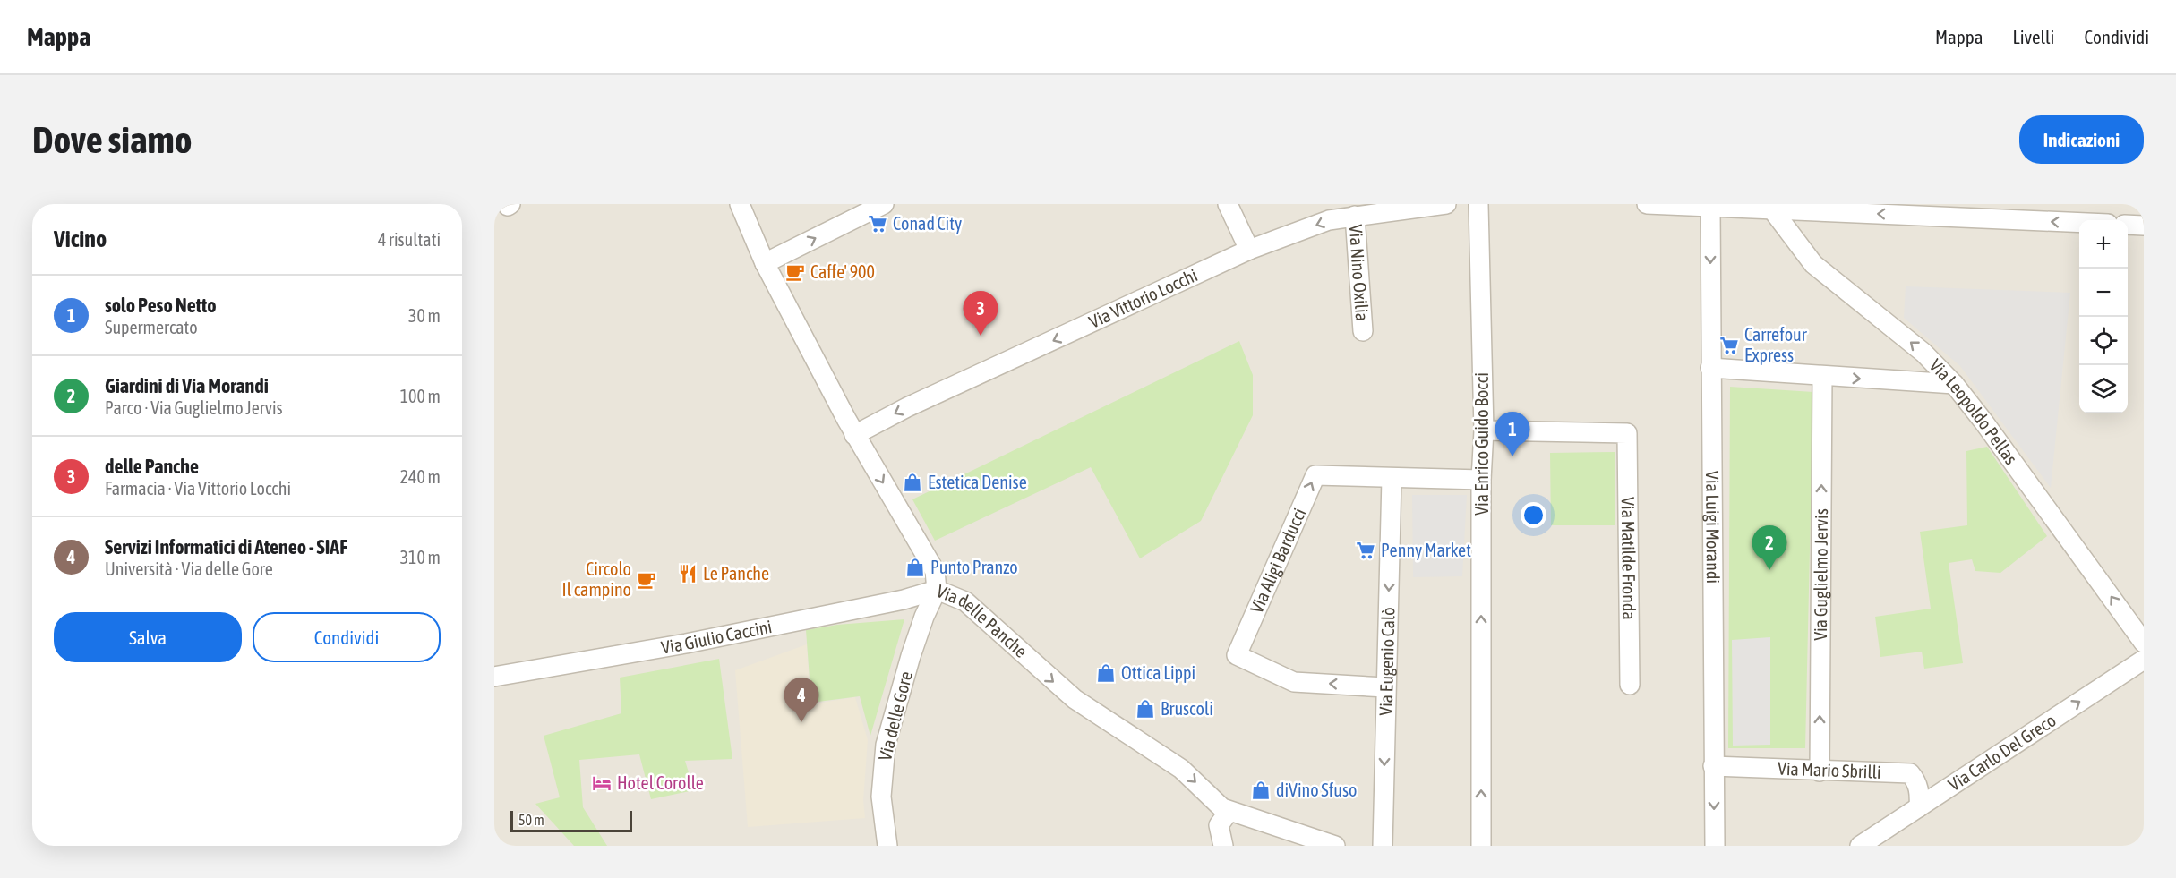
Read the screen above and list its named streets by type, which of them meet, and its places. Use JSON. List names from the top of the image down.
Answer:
{
  "streets": {
    "street": [
      "Via Nino Oxilia",
      "Via Vittorio Locchi",
      "Via Leopoldo Pellas",
      "Via Enrico Guido Bocci",
      "Via Luigi Morandi",
      "Via Matilde Fronda",
      "Via Aligi Barducci",
      "Via Guglielmo Jervis",
      "Via delle Panche",
      "Via Giulio Caccini",
      "Via Eugenio Calò",
      "Via delle Gore",
      "Via Carlo Del Greco",
      "Via Mario Sbrilli"
    ]
  },
  "crossings": [
    ["Via Nino Oxilia", "Via Vittorio Locchi"],
    ["Via Vittorio Locchi", "Via delle Panche"],
    ["Via Enrico Guido Bocci", "Via Matilde Fronda"],
    ["Via Enrico Guido Bocci", "Via Aligi Barducci"],
    ["Via Luigi Morandi", "Via Mario Sbrilli"],
    ["Via Aligi Barducci", "Via Eugenio Calò"],
    ["Via Guglielmo Jervis", "Via Mario Sbrilli"],
    ["Via delle Panche", "Via Giulio Caccini"],
    ["Via delle Panche", "Via delle Gore"],
    ["Via Giulio Caccini", "Via delle Gore"],
    ["Via Carlo Del Greco", "Via Mario Sbrilli"]
  ],
  "one_way": [
    "Via Vittorio Locchi",
    "Via Leopoldo Pellas",
    "Via Enrico Guido Bocci",
    "Via Luigi Morandi",
    "Via Guglielmo Jervis",
    "Via delle Panche",
    "Via Eugenio Calò",
    "Via Carlo Del Greco"
  ],
  "places": {
    "supermarket": ["Conad City", "Carrefour Express", "Penny Market"],
    "cafe": ["Caffe' 900", "Circolo Il campino"],
    "shop": [
      "Estetica Denise",
      "Punto Pranzo",
      "Ottica Lippi",
      "Bruscoli",
      "diVino Sfuso"
    ],
    "restaurant": ["Le Panche"],
    "hotel": ["Hotel Corolle"]
  },
  "scale_bar": "50 m",
  "page": {
    "header": "Mappa",
    "nav": ["Mappa", "Livelli", "Condividi"],
    "buttons": [
      "Indicazioni",
      ["Salva", "Condividi"]
    ],
    "title": "Dove siamo",
    "heading": ["Vicino", "4 risultati"],
    "map_buttons": ["+", "−"],
    "list": [
      {
        "mark": "1",
        "name": "solo Peso Netto",
        "note": "Supermercato",
        "value": "30 m"
      },
      {
        "mark": "2",
        "name": "Giardini di Via Morandi",
        "note": "Parco · Via Guglielmo Jervis",
        "value": "100 m"
      },
      {
        "mark": "3",
        "name": "delle Panche",
        "note": "Farmacia · Via Vittorio Locchi",
        "value": "240 m"
      },
      {
        "mark": "4",
        "name": "Servizi Informatici di Ateneo - SIAF",
        "note": "Università · Via delle Gore",
        "value": "310 m"
      }
    ],
    "pins": [
      "3",
      "1",
      "2",
      "4"
    ],
    "scale": "50 m"
  }
}
